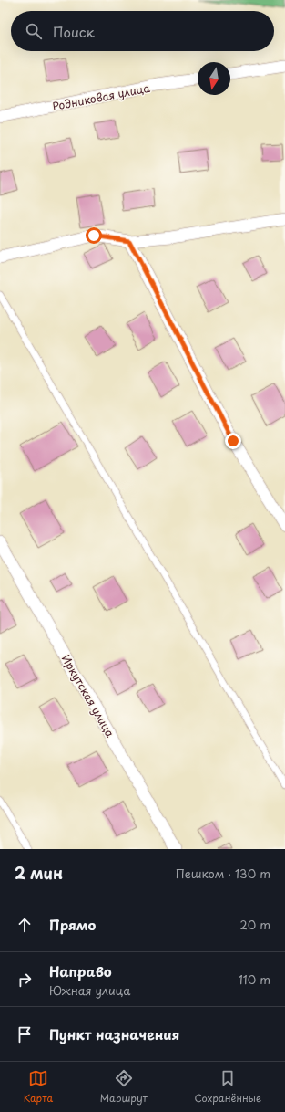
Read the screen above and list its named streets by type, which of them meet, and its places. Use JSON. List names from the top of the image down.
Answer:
{
  "streets": {
    "street": ["Родниковая улица", "Иркутская улица"]
  },
  "north": "bottom",
  "page": {
    "search": "Поиск",
    "heading": ["2 мин", "Пешком · 130 m"],
    "list": [
      ["Прямо", "20 m"],
      ["Направо", "Южная улица", "110 m"],
      "Пункт назначения"
    ],
    "nav": ["Карта", "Маршрут", "Сохранённые"]
  }
}
